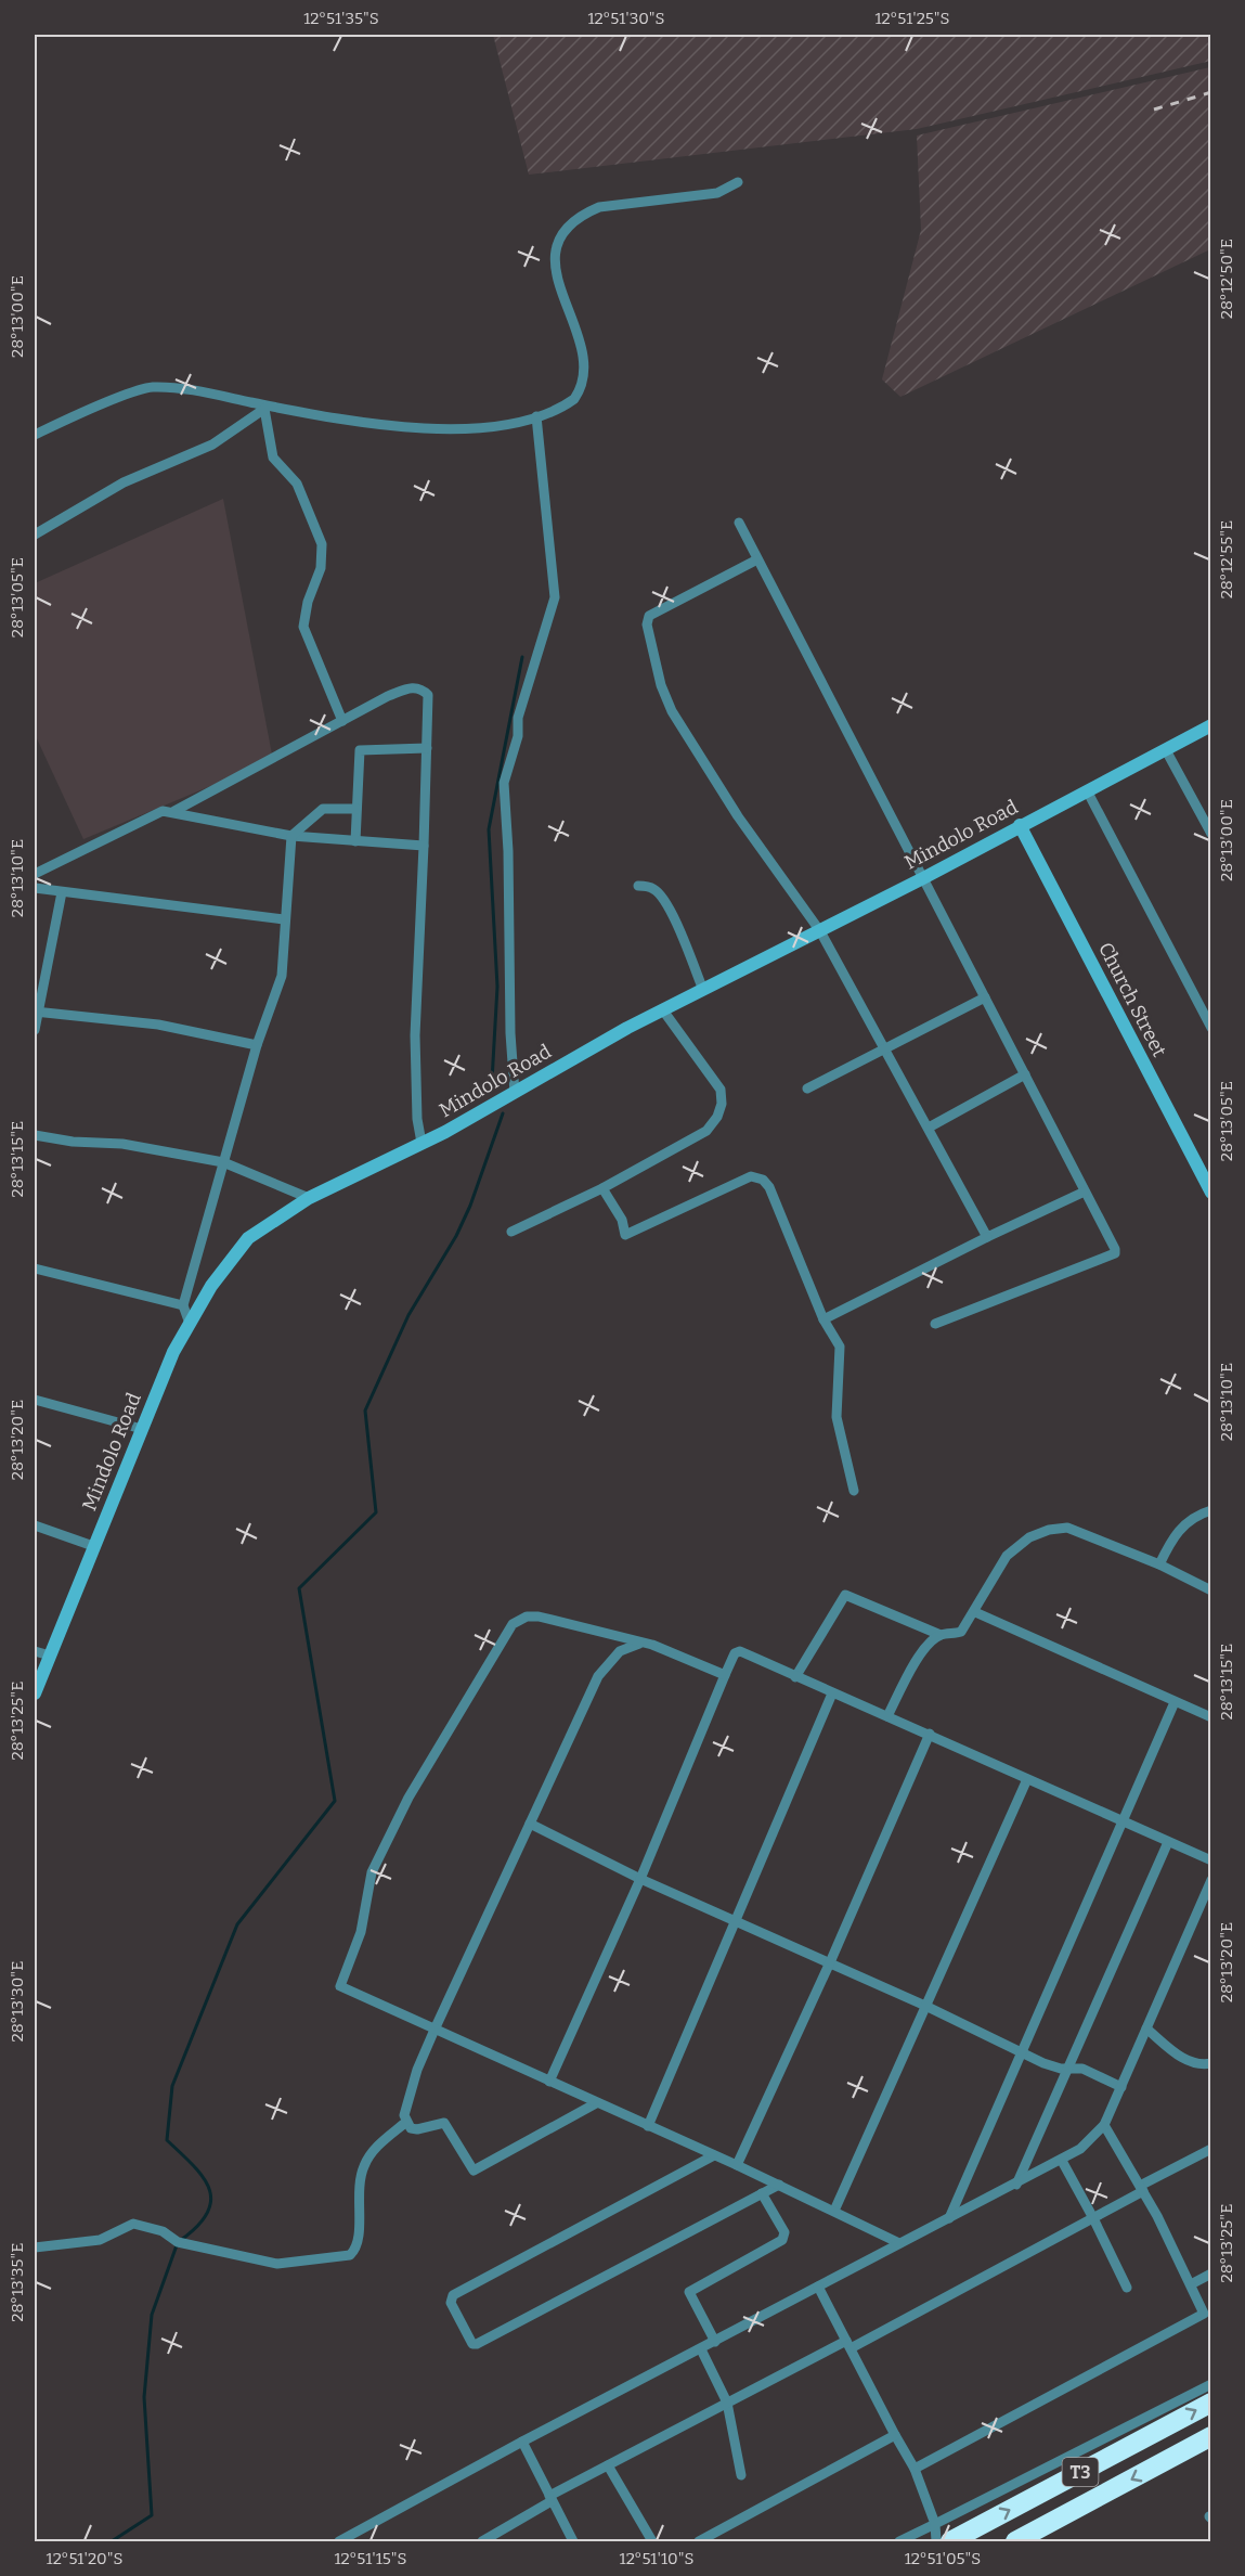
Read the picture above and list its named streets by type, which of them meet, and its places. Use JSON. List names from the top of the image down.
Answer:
{
  "streets": {
    "highway": ["T3"],
    "street": ["Mindolo Road", "Church Street"]
  },
  "crossings": [
    ["Mindolo Road", "Church Street"]
  ],
  "coordinates": [
    "12°51'35\"S",
    "12°51'30\"S",
    "12°51'25\"S",
    "28°12'50\"E",
    "28°13'00\"E",
    "28°12'55\"E",
    "28°13'05\"E",
    "28°13'10\"E",
    "28°13'15\"E",
    "28°13'20\"E",
    "28°13'25\"E",
    "28°13'30\"E",
    "28°13'35\"E",
    "12°51'20\"S",
    "12°51'15\"S",
    "12°51'10\"S",
    "12°51'05\"S"
  ]
}
